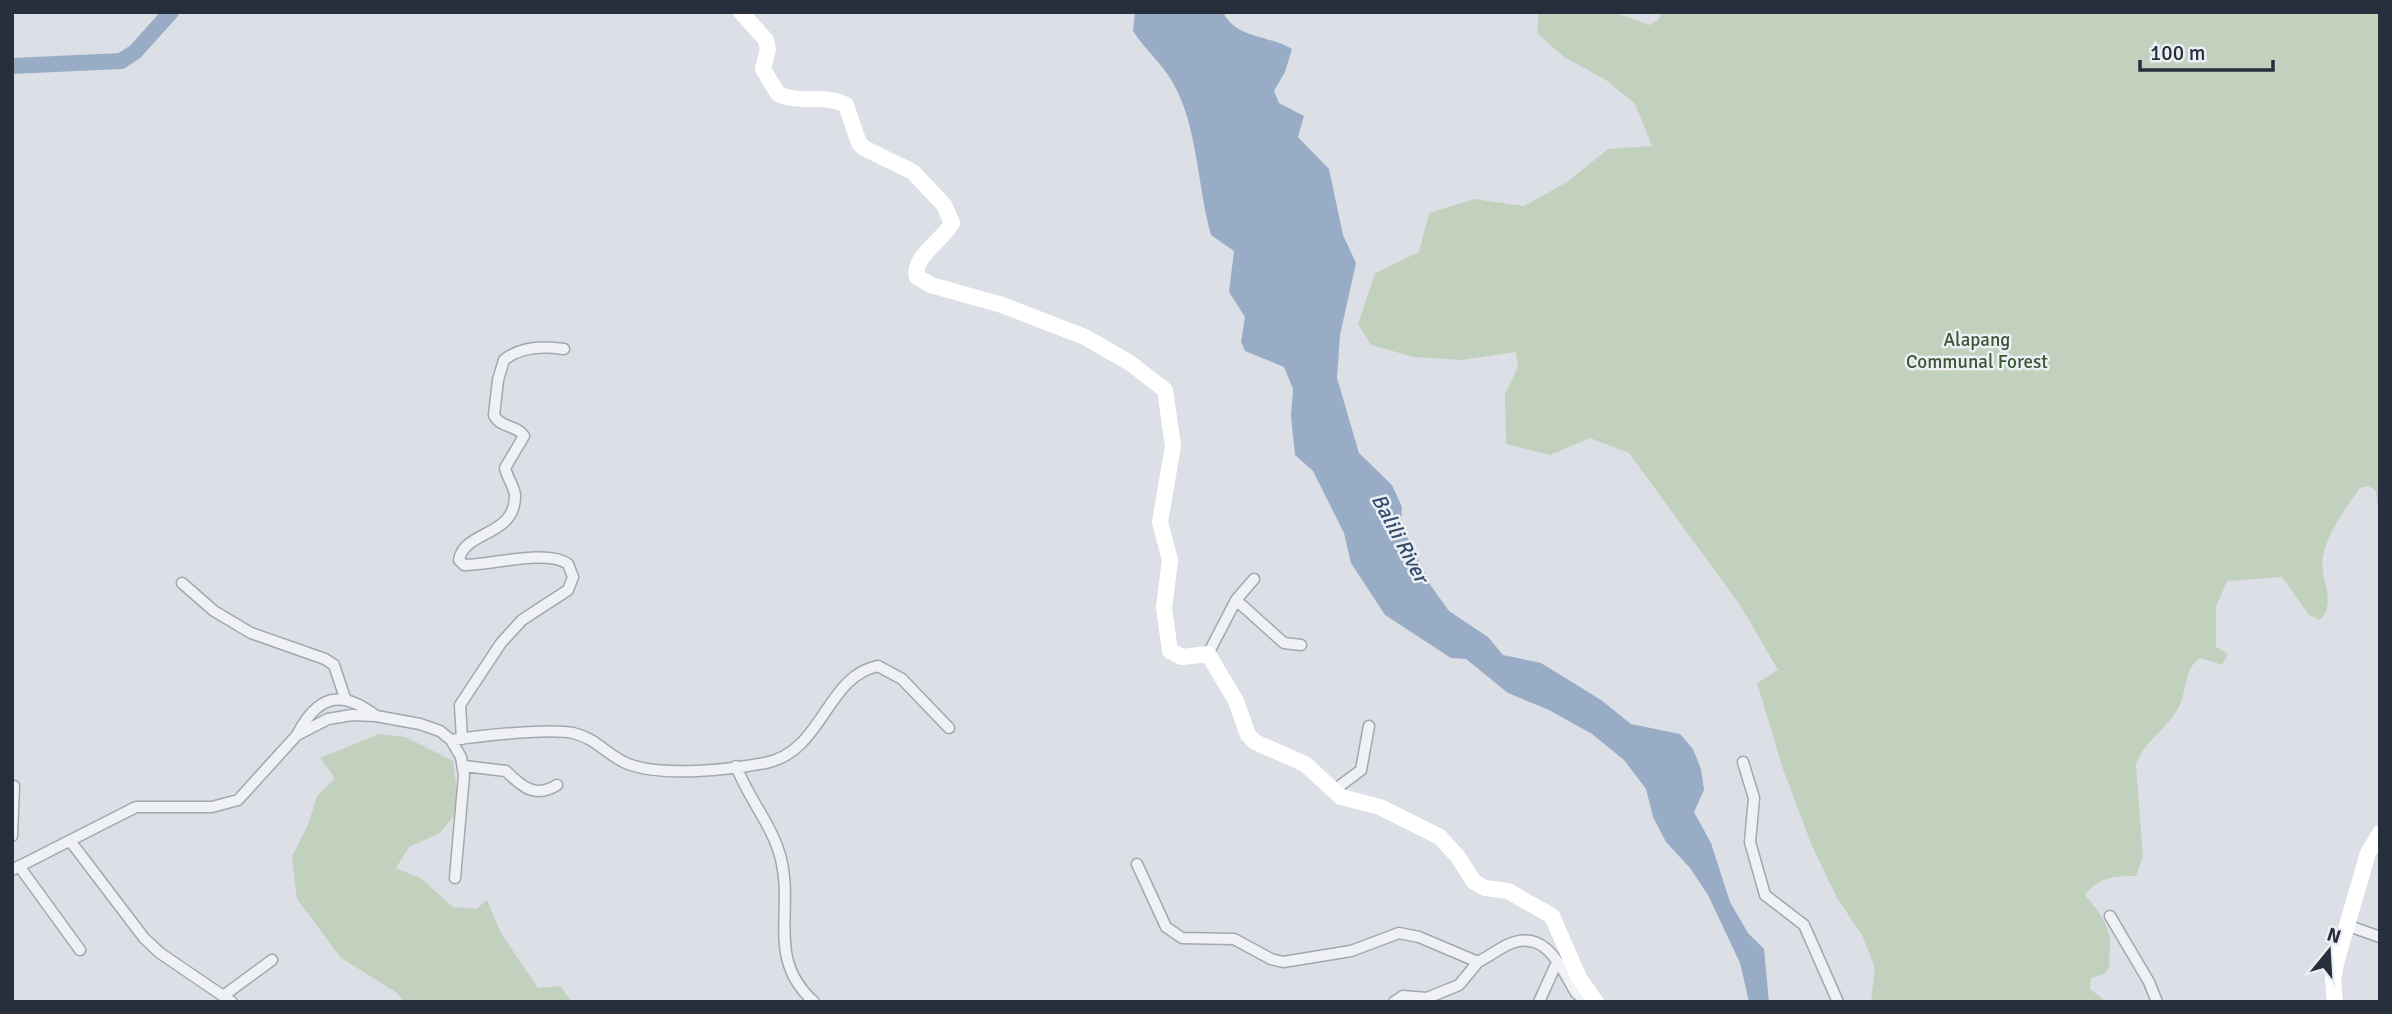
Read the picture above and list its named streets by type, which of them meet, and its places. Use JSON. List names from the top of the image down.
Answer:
{
  "water": ["Balili River"],
  "parks": ["Alapang Communal Forest"],
  "scale_bar": "100 m",
  "north": "top"
}
